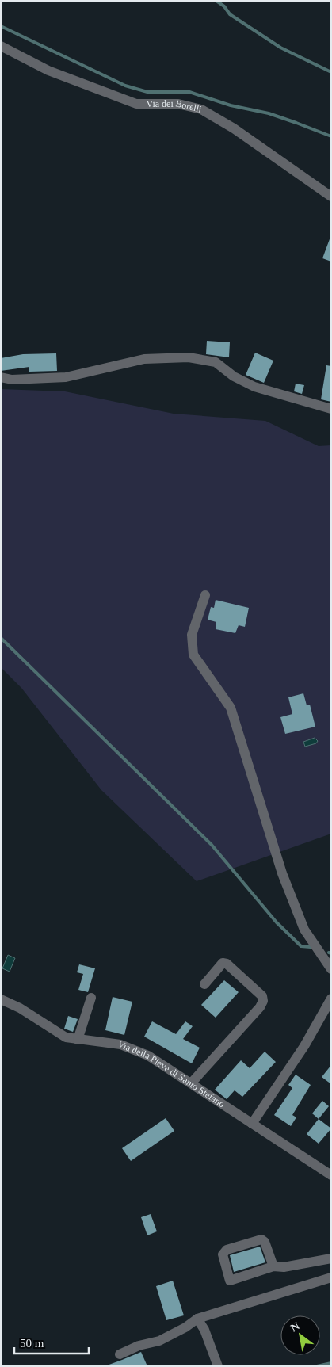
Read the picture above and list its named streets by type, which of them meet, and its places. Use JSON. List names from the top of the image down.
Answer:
{
  "streets": {
    "street": ["Via dei Borelli", "Via della Pieve di Santo Stefano"]
  },
  "scale_bar": "50 m",
  "north": "top left"
}
